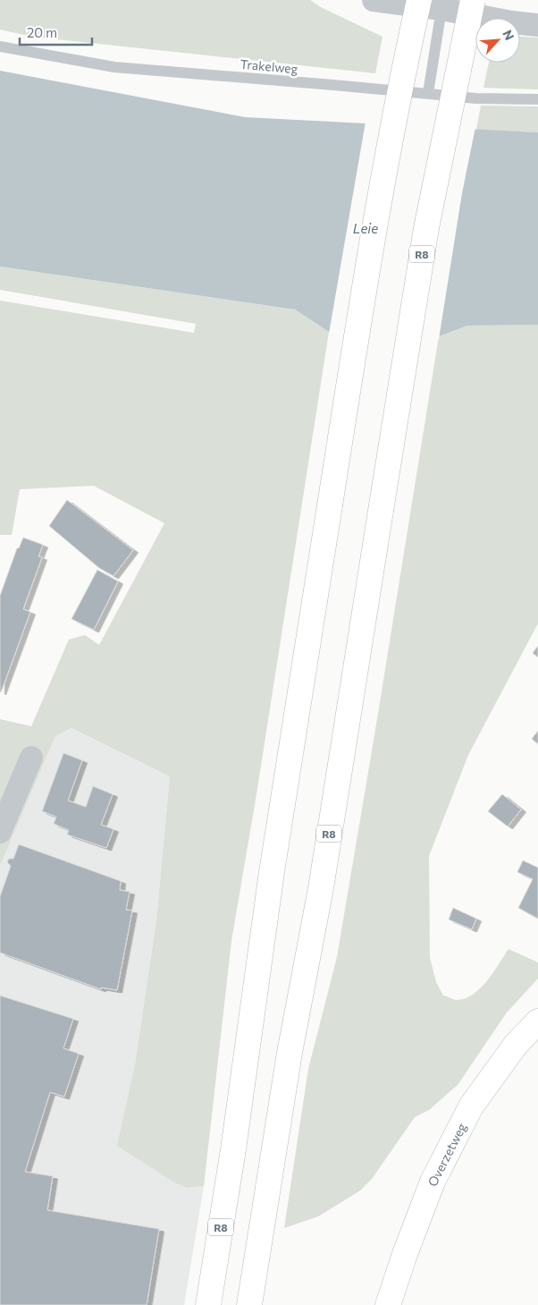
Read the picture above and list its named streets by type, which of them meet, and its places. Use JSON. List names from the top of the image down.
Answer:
{
  "streets": {
    "main road": ["R8", "Overzetweg"],
    "lane": ["Trakelweg"]
  },
  "water": ["Leie"],
  "scale_bar": "20 m",
  "north": "top right"
}
